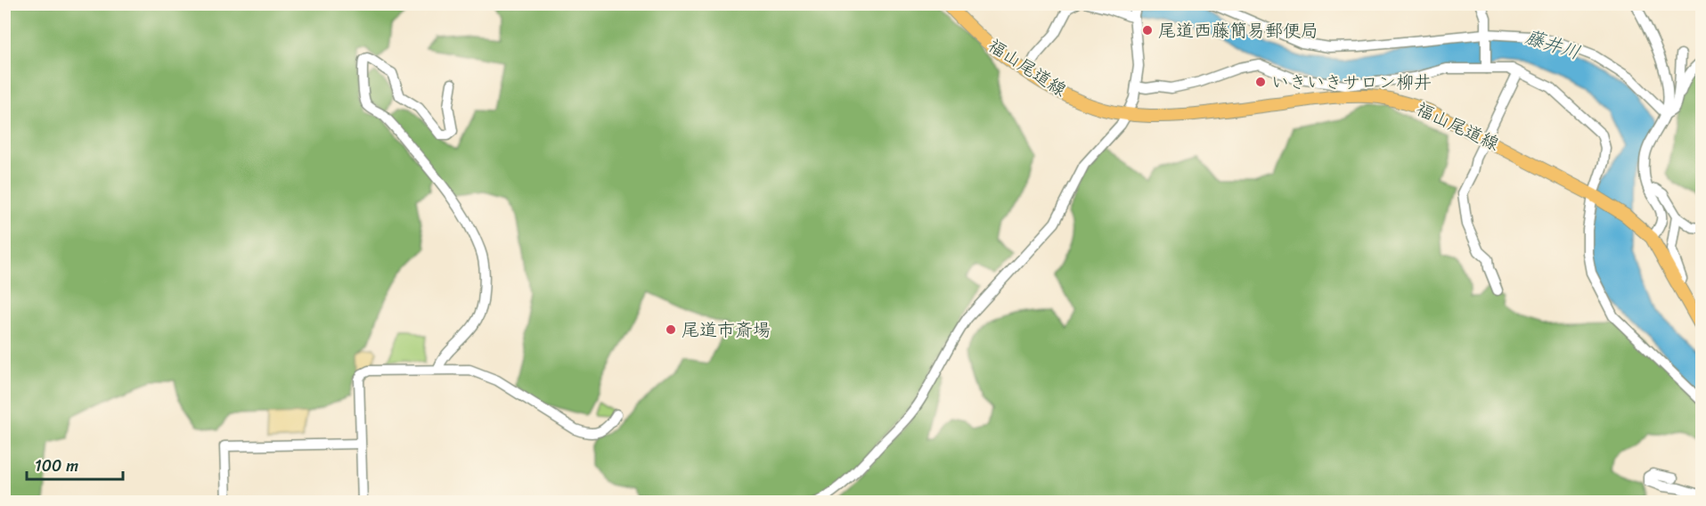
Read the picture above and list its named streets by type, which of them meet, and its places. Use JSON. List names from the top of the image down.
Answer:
{
  "streets": {
    "main road": ["福山尾道線"]
  },
  "water": ["藤井川"],
  "places": ["尾道西藤簡易郵便局", "いきいきサロン柳井", "尾道市斎場"],
  "scale_bar": "100 m"
}
